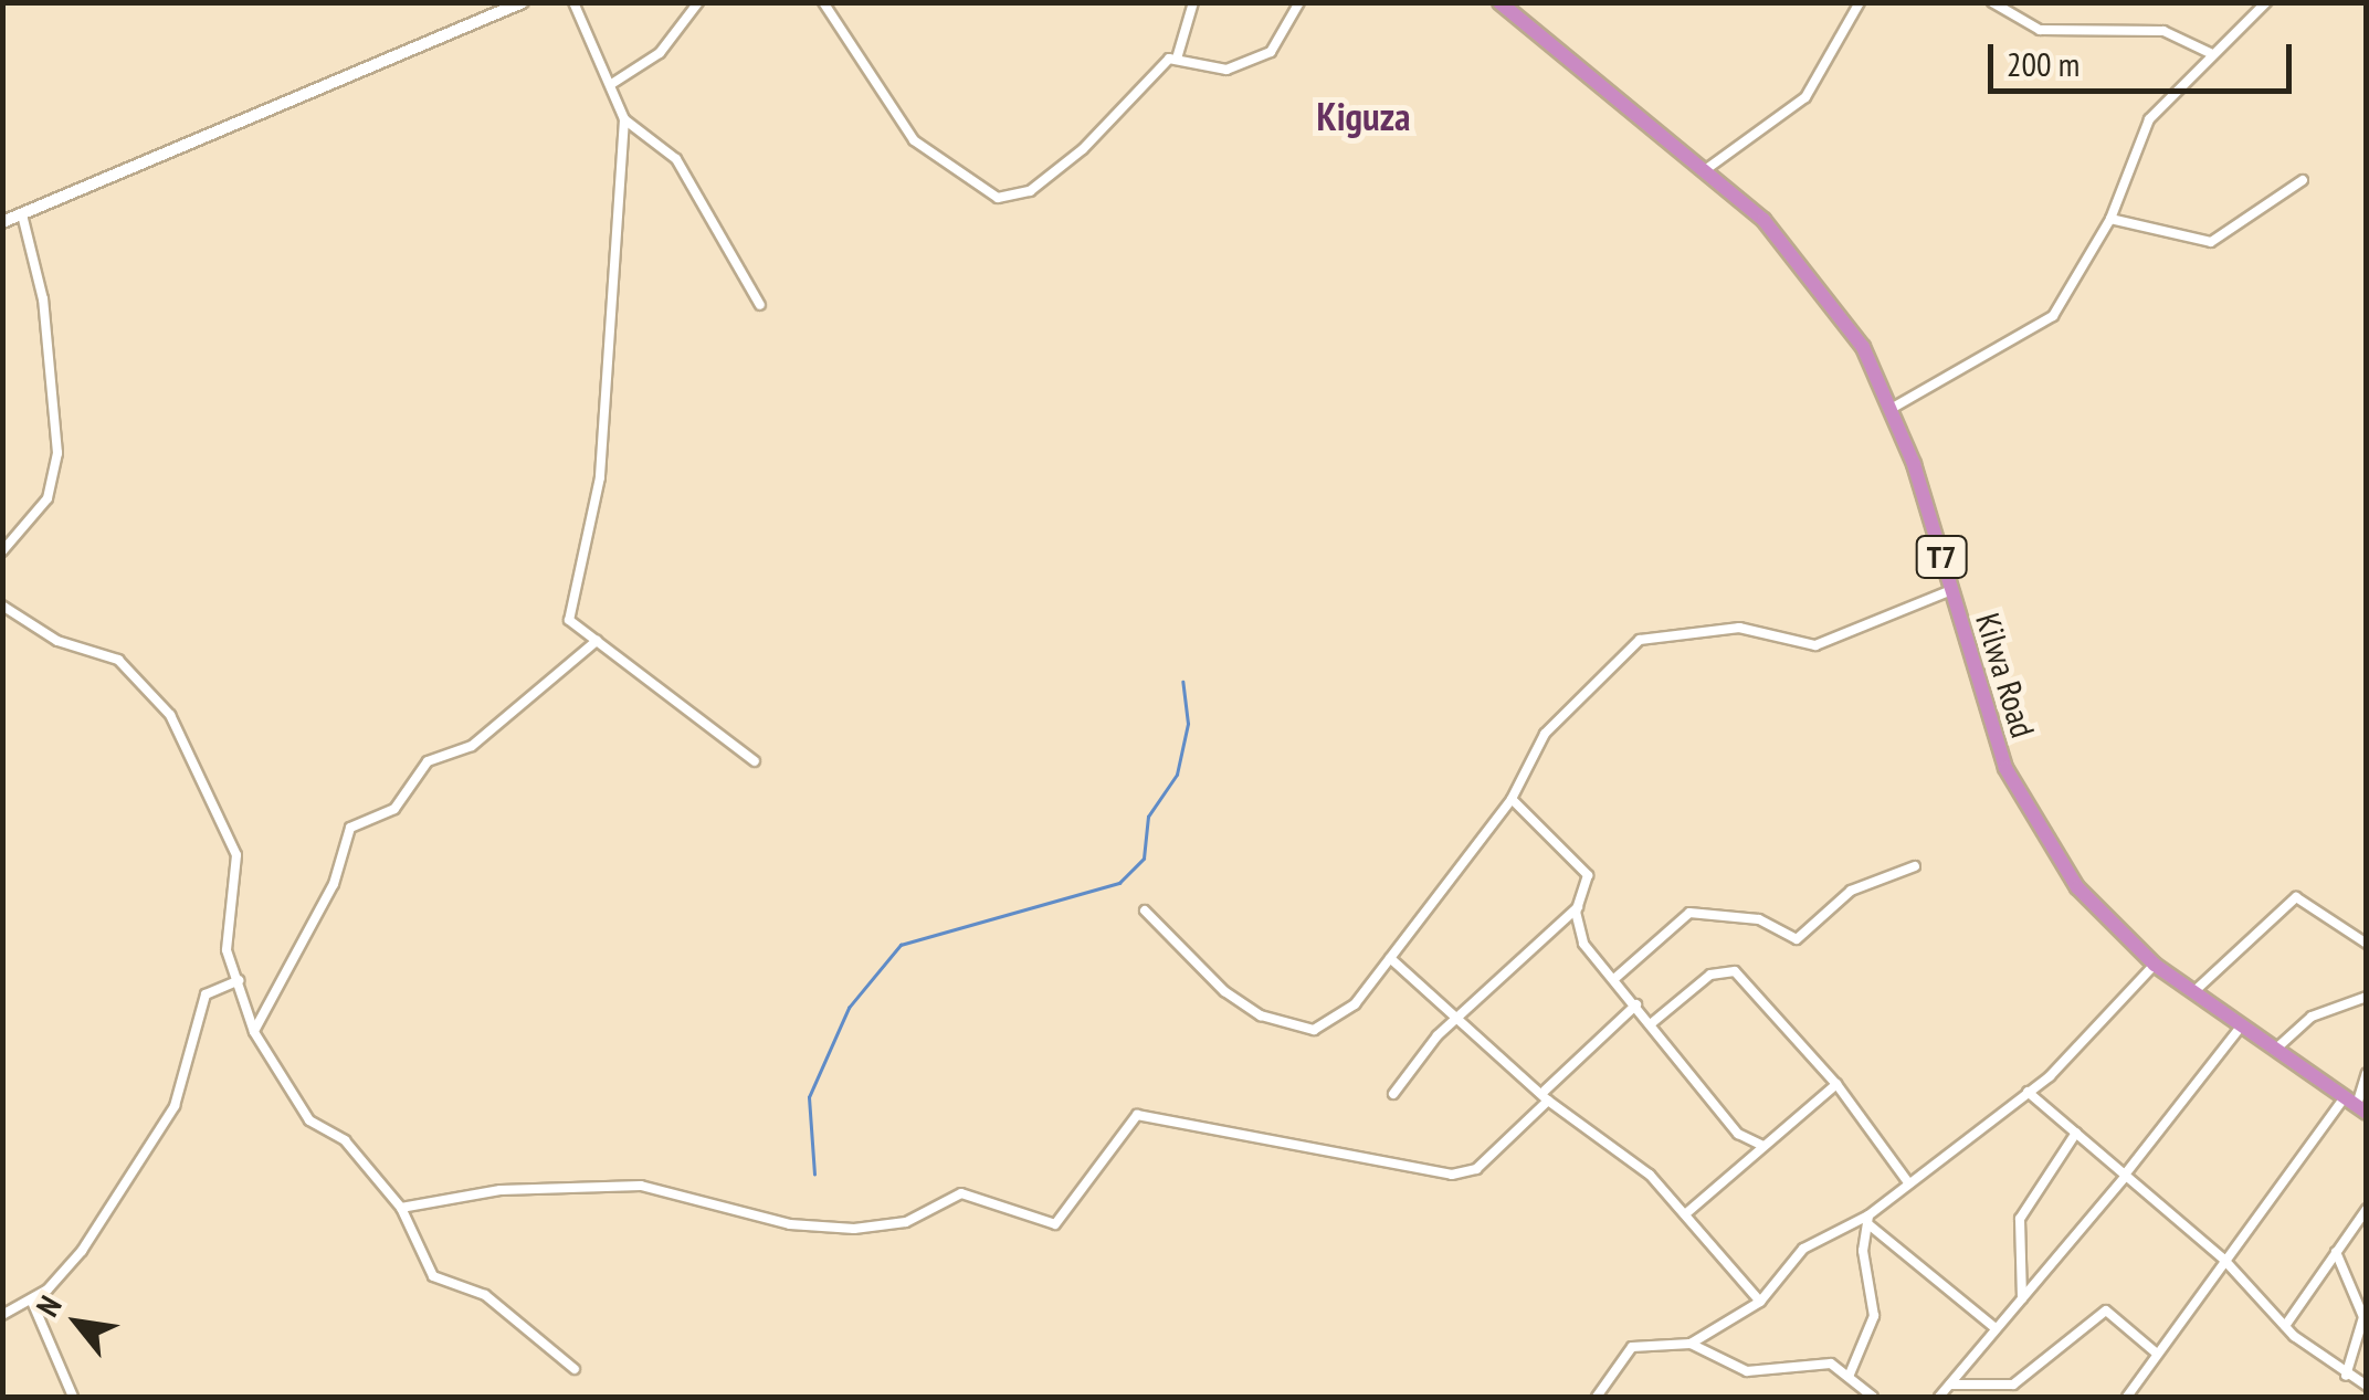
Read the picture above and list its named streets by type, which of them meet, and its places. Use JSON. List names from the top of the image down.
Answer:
{
  "streets": {
    "highway": ["T7", "Kilwa Road"]
  },
  "districts": ["Kiguza"],
  "scale_bar": "200 m",
  "north": "top left"
}
